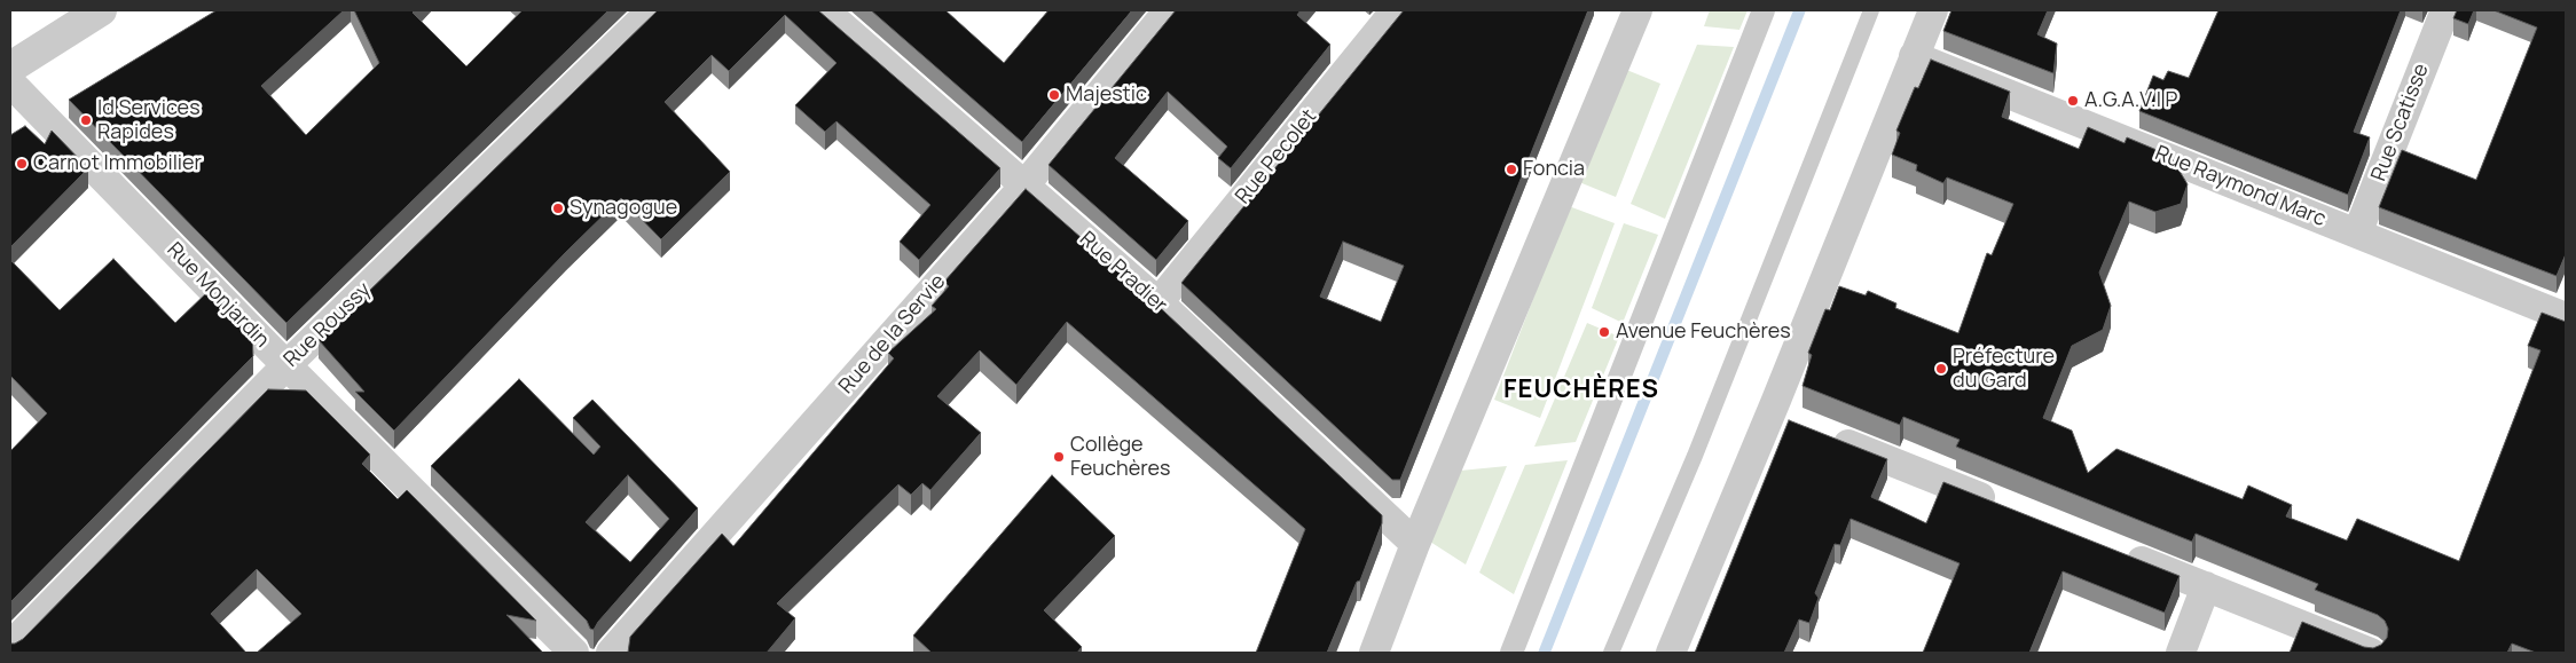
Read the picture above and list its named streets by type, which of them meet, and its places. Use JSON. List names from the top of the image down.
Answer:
{
  "streets": {
    "street": [
      "Rue Scatisse",
      "Rue Pecolet",
      "Rue Raymond Marc",
      "Rue Pradier",
      "Rue Monjardin",
      "Rue Roussy",
      "Rue de la Servie"
    ]
  },
  "crossings": [
    ["Rue Scatisse", "Rue Raymond Marc"],
    ["Rue Pecolet", "Rue Pradier"],
    ["Rue Pradier", "Rue de la Servie"],
    ["Rue Monjardin", "Rue Roussy"]
  ],
  "districts": ["FEUCHÈRES"],
  "places": [
    "Majestic",
    "A.G.A.V.I P",
    "Id Services Rapides",
    "Carnot Immobilier",
    "Foncia",
    "Synagogue",
    "Avenue Feuchères",
    "Préfecture du Gard",
    "Collège Feuchères"
  ]
}
